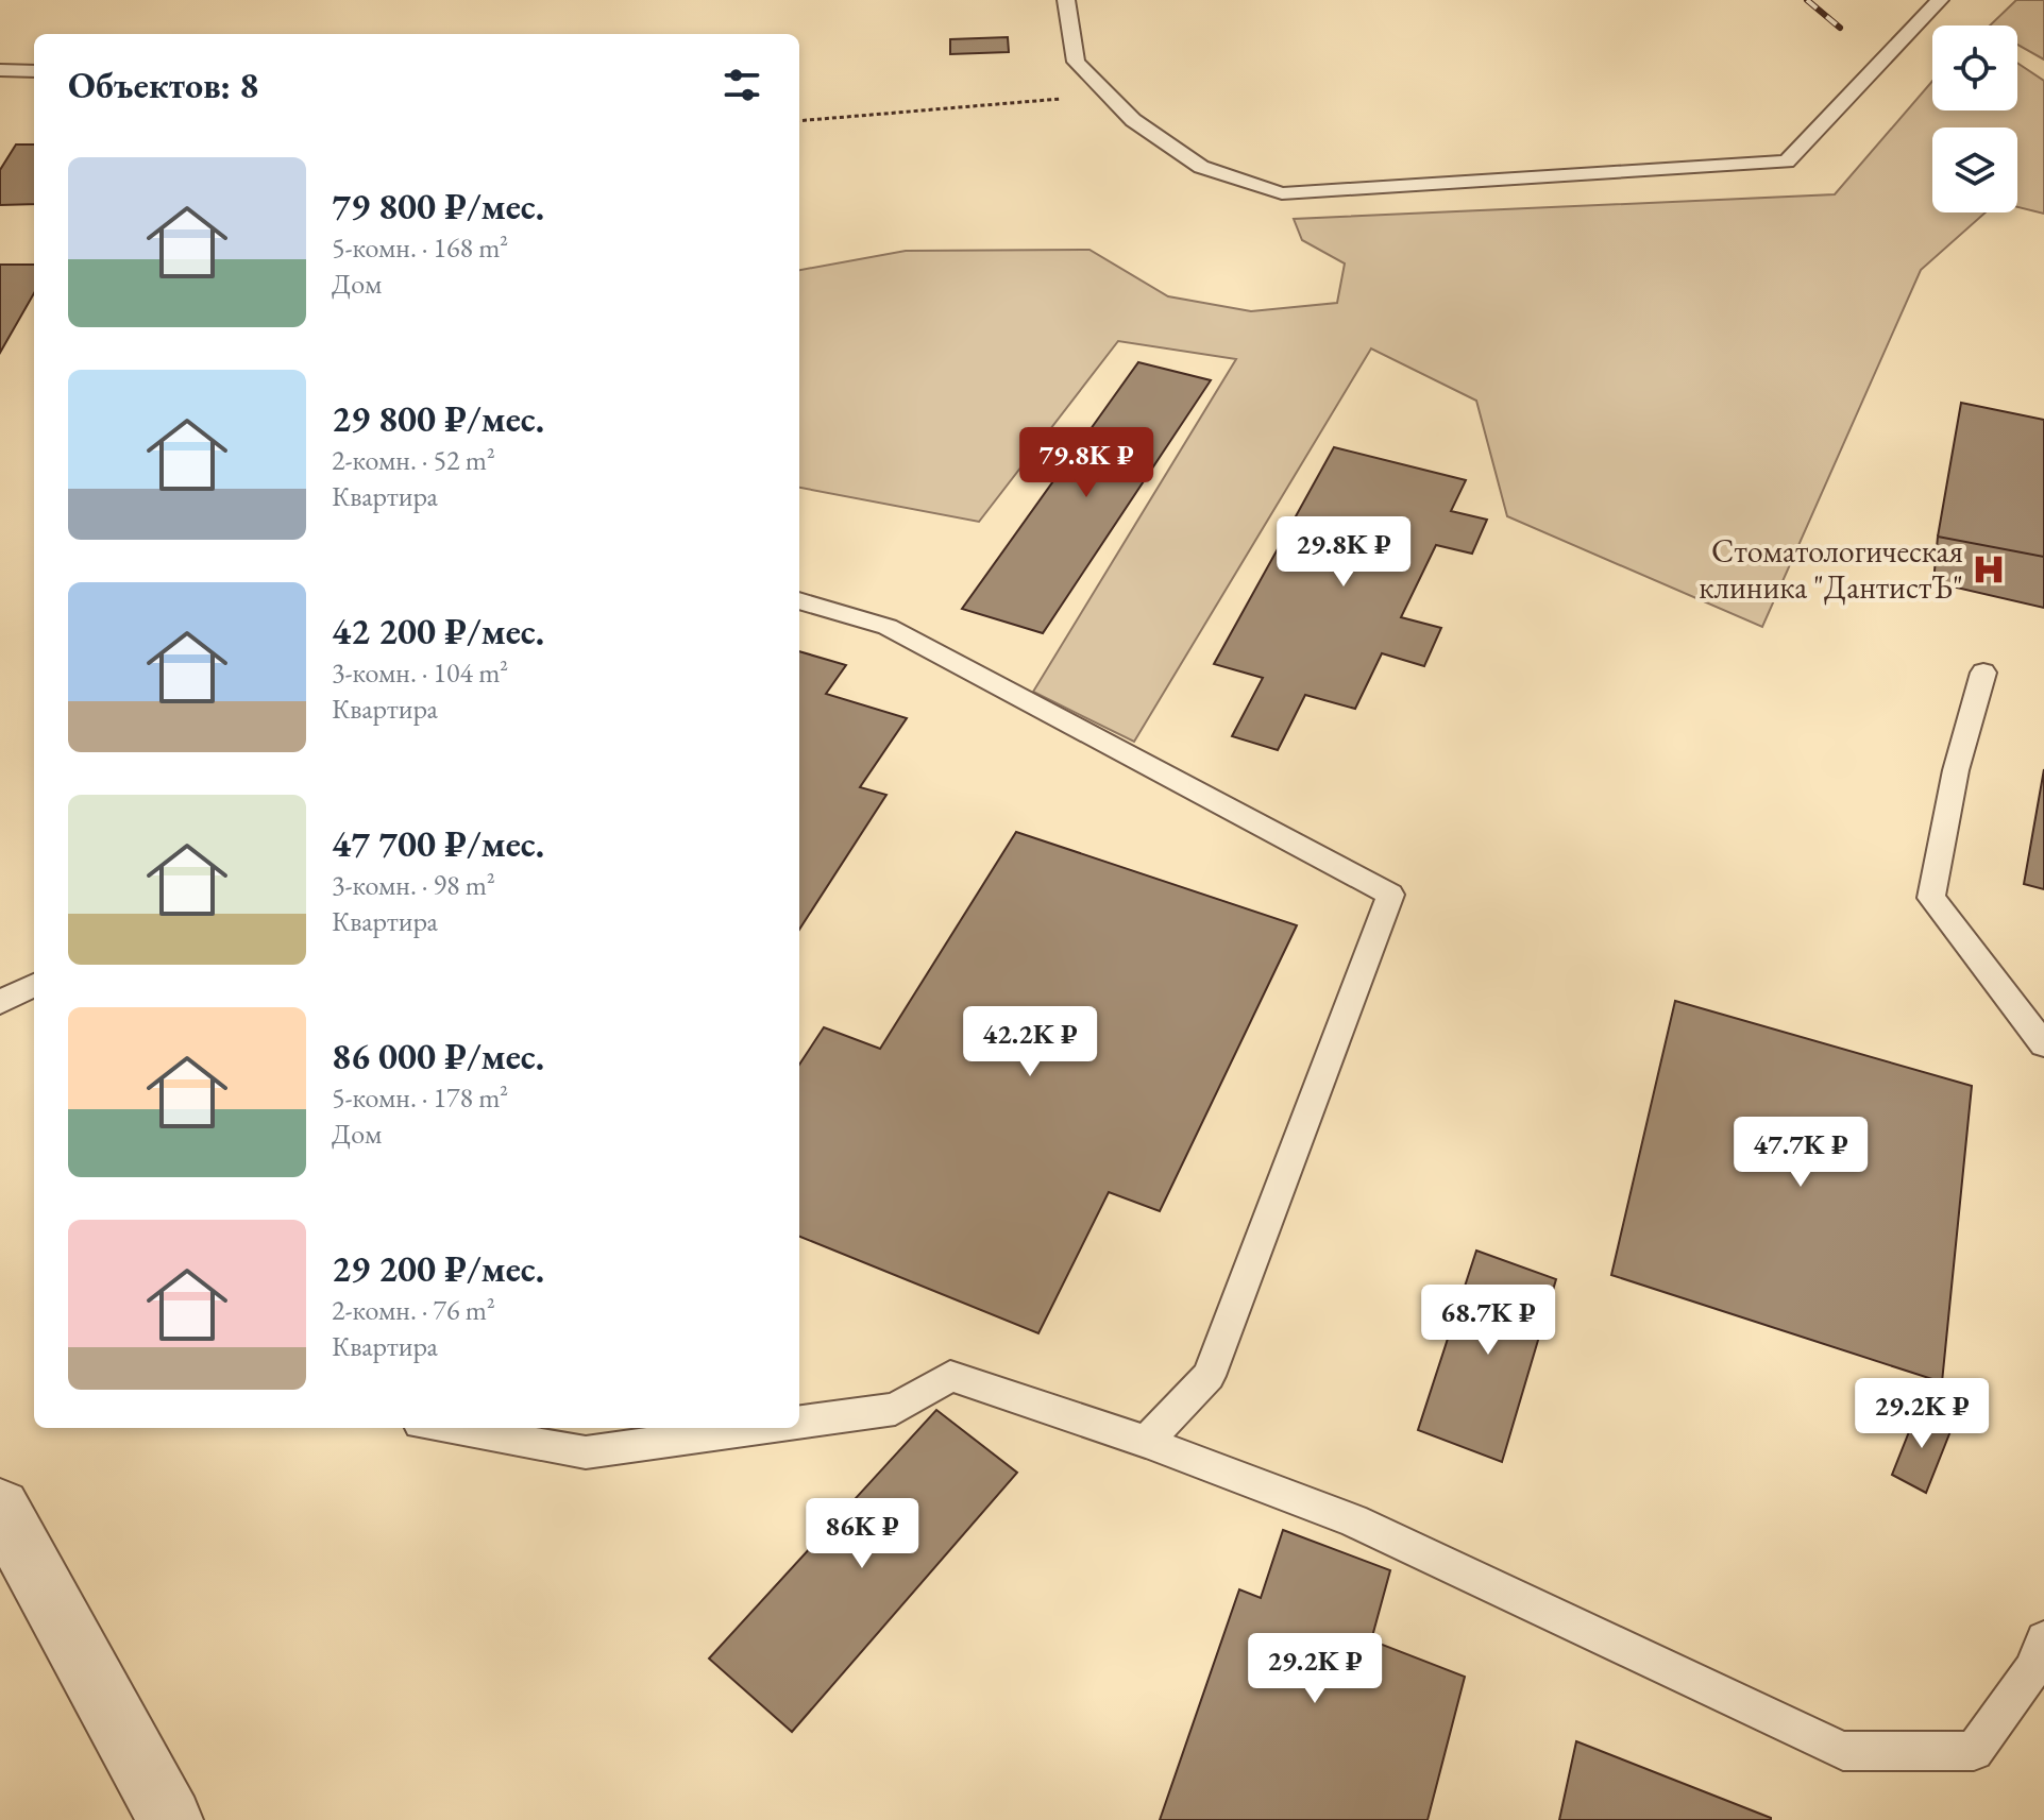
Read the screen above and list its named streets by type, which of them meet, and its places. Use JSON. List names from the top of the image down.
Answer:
{
  "places": {
    "hospital": ["Стоматологическая клиника \"ДантистЪ\""]
  },
  "page": {
    "heading": "Объектов: 8",
    "list": [
      {
        "name": "79 800 ₽/мес.",
        "note": "5-комн. · 168 m² · Дом"
      },
      {
        "name": "29 800 ₽/мес.",
        "note": "2-комн. · 52 m² · Квартира"
      },
      {
        "name": "42 200 ₽/мес.",
        "note": "3-комн. · 104 m² · Квартира"
      },
      {
        "name": "47 700 ₽/мес.",
        "note": "3-комн. · 98 m² · Квартира"
      },
      {
        "name": "86 000 ₽/мес.",
        "note": "5-комн. · 178 m² · Дом"
      },
      {
        "name": "29 200 ₽/мес.",
        "note": "2-комн. · 76 m² · Квартира"
      }
    ],
    "price": [
      "79.8K ₽",
      "29.8K ₽",
      "42.2K ₽",
      "47.7K ₽",
      "68.7K ₽",
      "29.2K ₽",
      "86K ₽",
      "29.2K ₽"
    ]
  }
}
